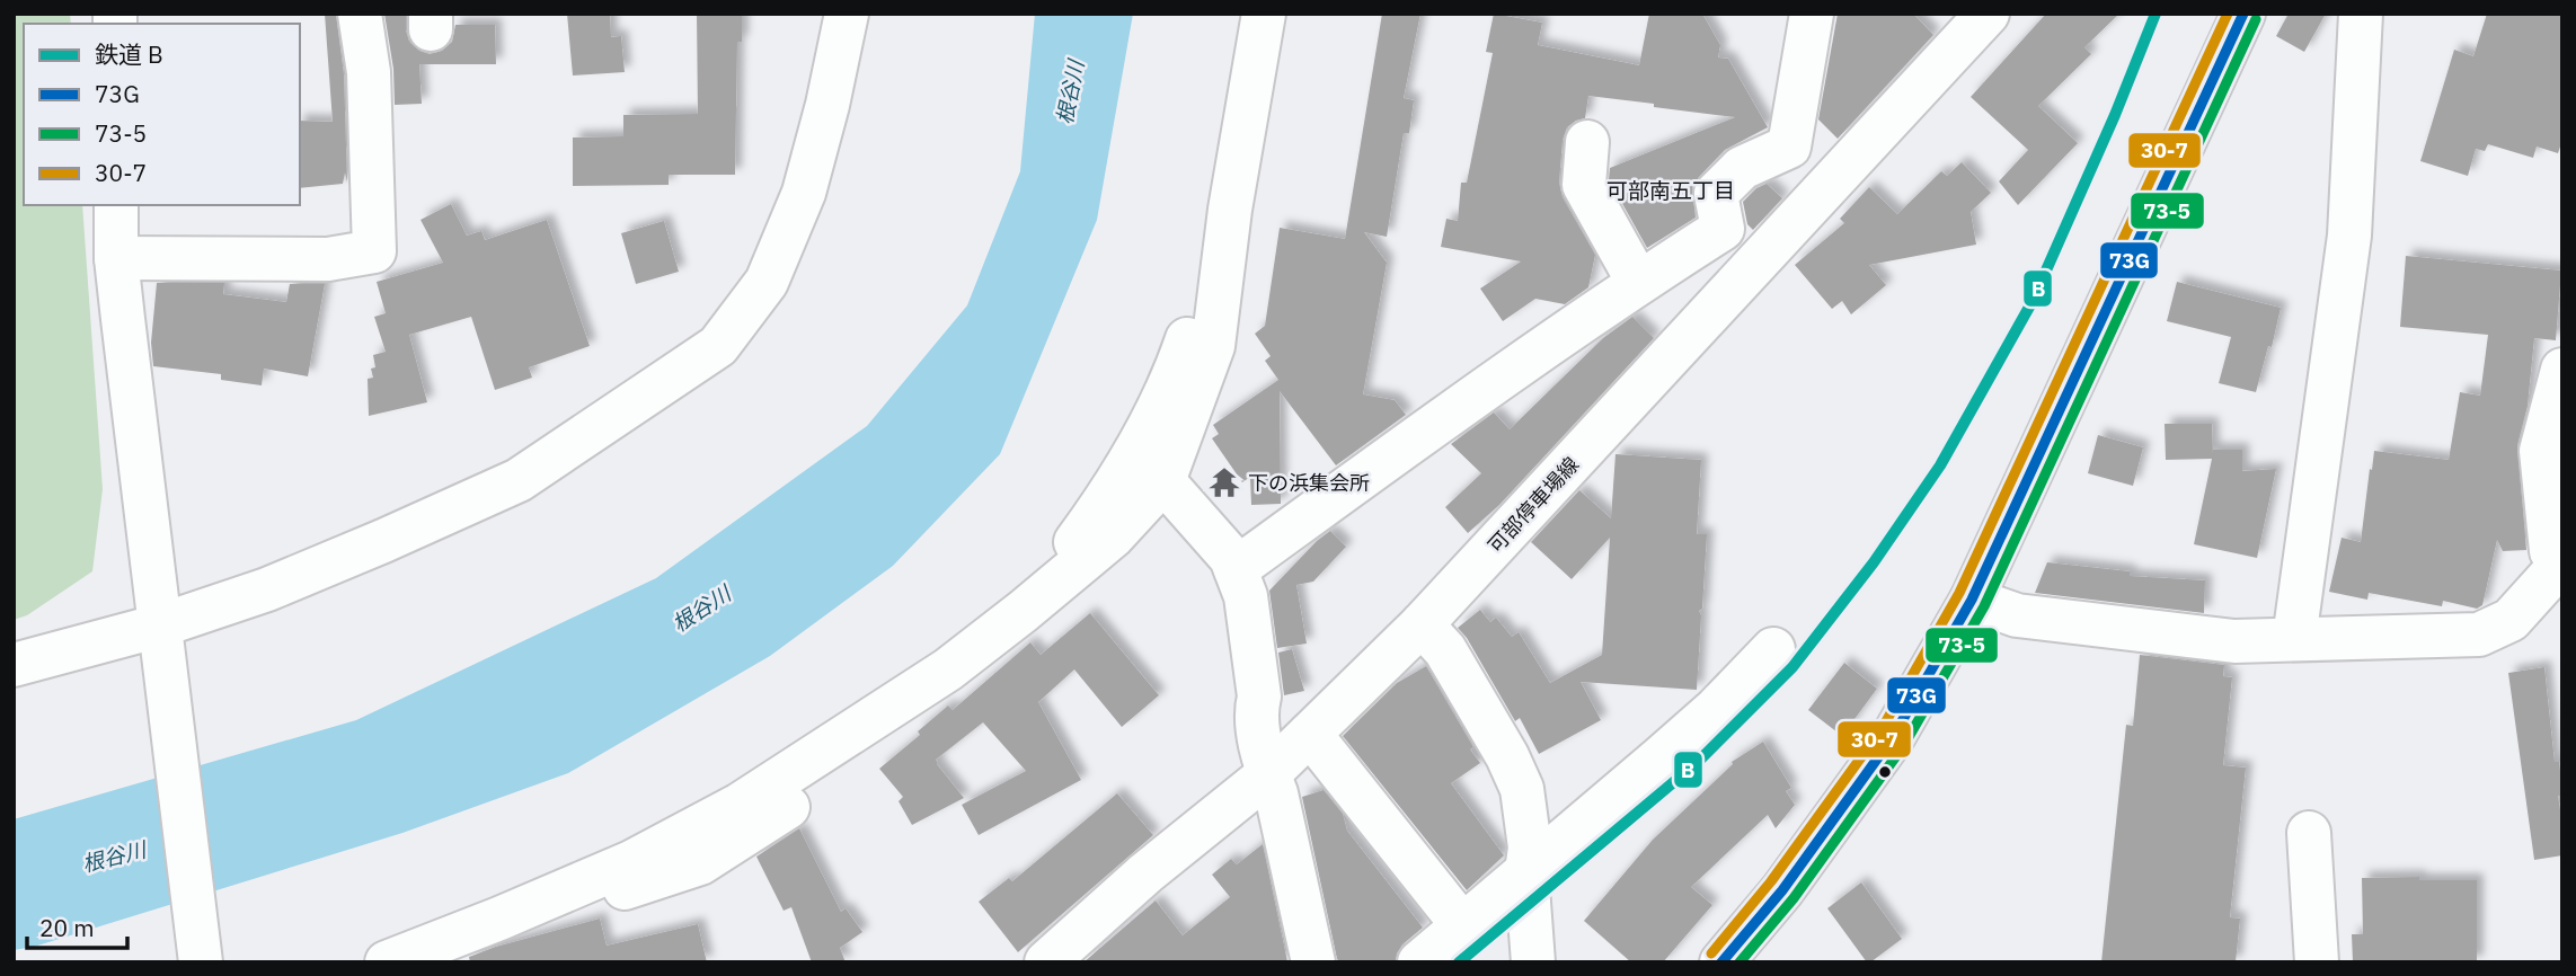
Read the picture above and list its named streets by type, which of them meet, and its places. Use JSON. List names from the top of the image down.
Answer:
{
  "streets": {
    "main road": ["可部停車場線"]
  },
  "districts": ["可部南五丁目"],
  "water": ["根谷川"],
  "places": {
    "temple": ["下の浜集会所"]
  },
  "lines": [
    "rail line B",
    "transit line 73G",
    "transit line 30-7",
    "transit line 73-5"
  ],
  "legend": [
    "鉄道 B",
    "73G",
    "73-5",
    "30-7"
  ],
  "scale_bar": "20 m"
}
